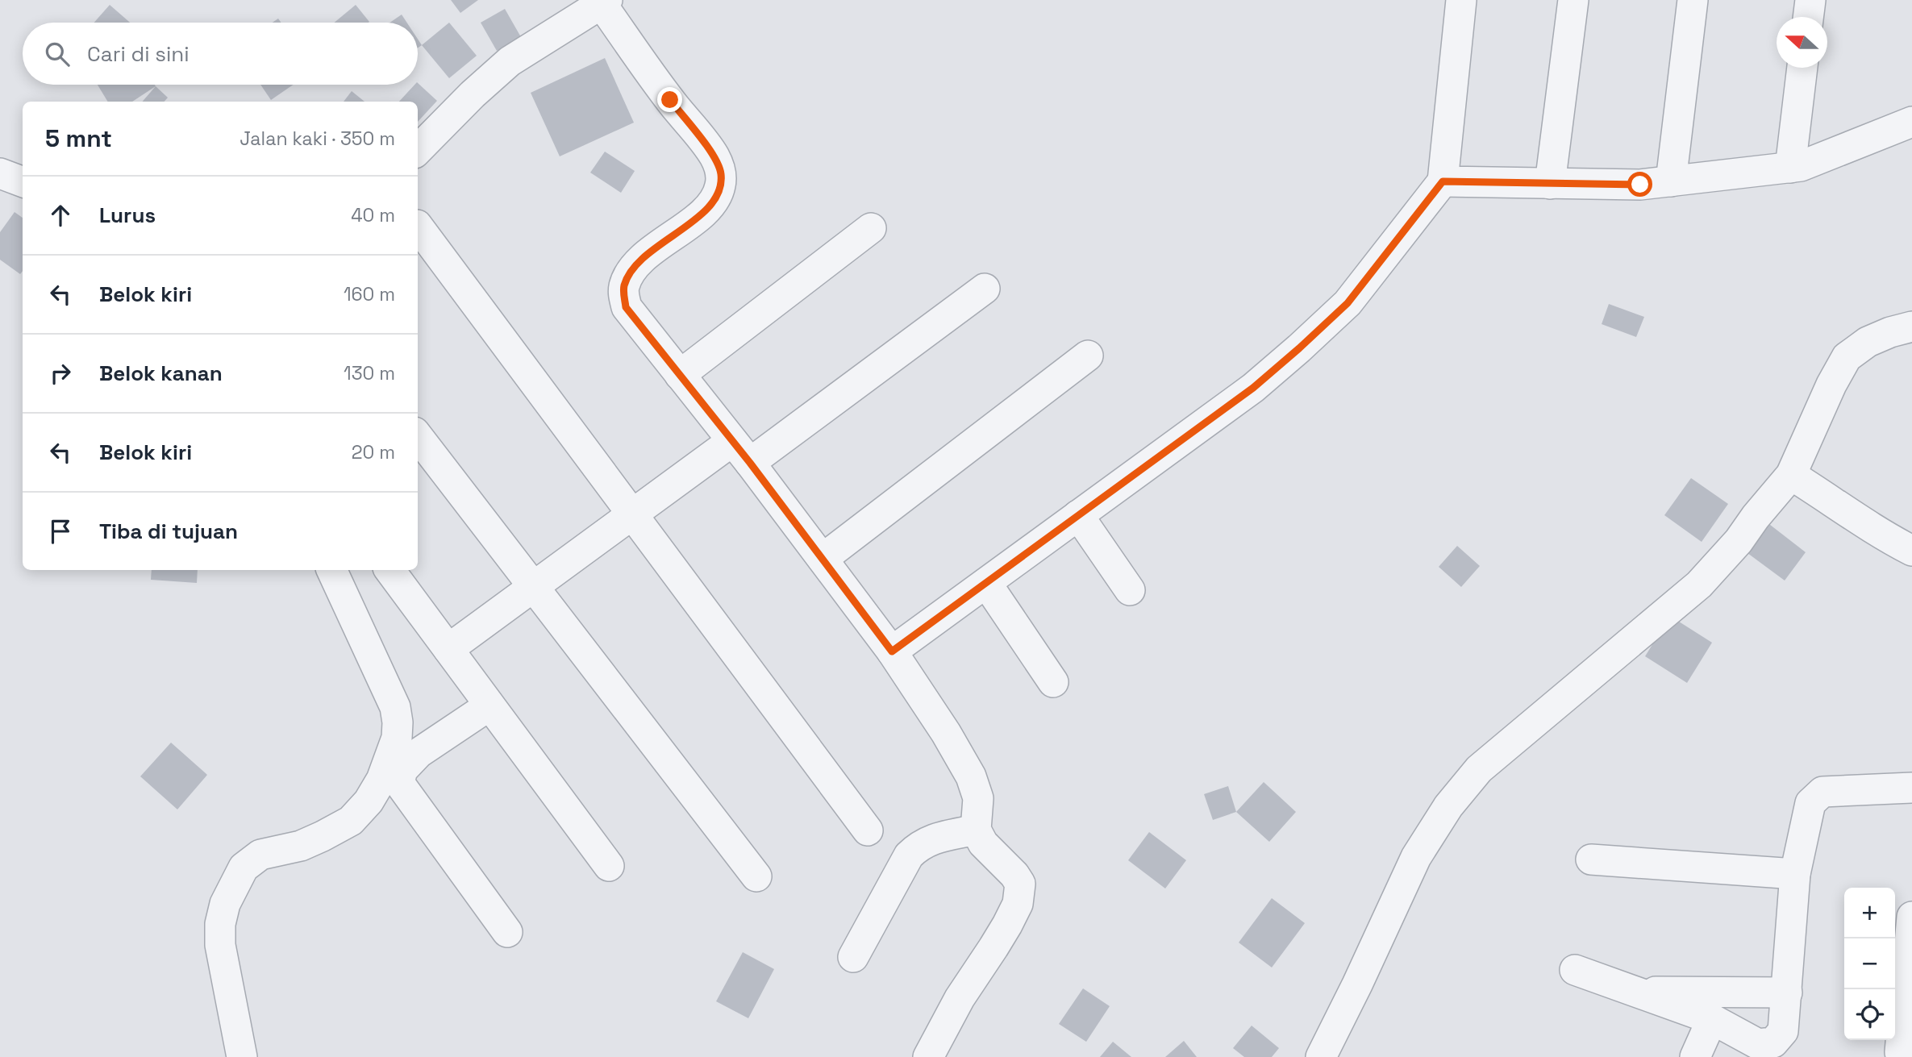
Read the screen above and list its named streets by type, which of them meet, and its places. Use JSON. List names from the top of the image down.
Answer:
{
  "north": "left",
  "page": {
    "search": "Cari di sini",
    "heading": ["5 mnt", "Jalan kaki · 350 m"],
    "list": [
      ["Lurus", "40 m"],
      ["Belok kiri", "160 m"],
      ["Belok kanan", "130 m"],
      ["Belok kiri", "20 m"],
      "Tiba di tujuan"
    ],
    "map_buttons": ["+", "−"]
  }
}
